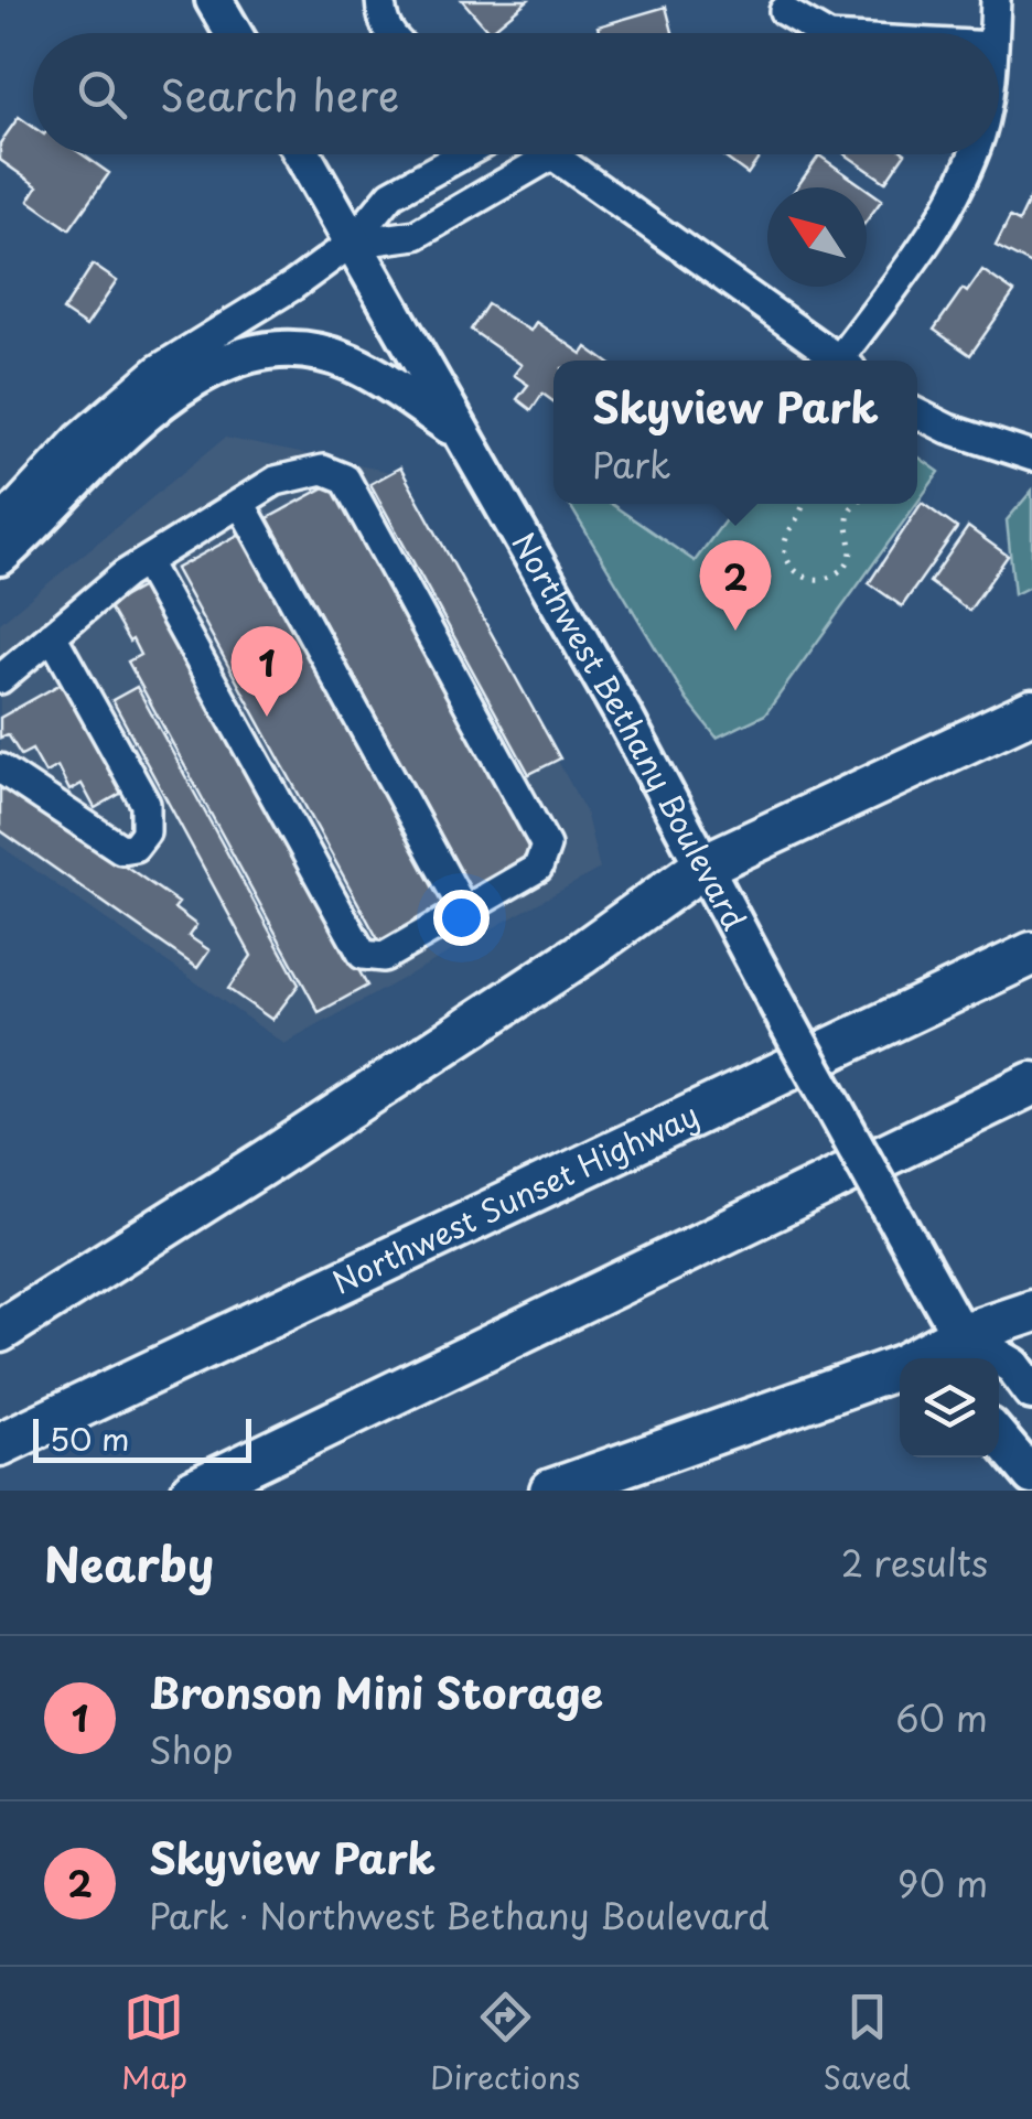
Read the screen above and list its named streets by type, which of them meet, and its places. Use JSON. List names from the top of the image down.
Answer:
{
  "streets": {
    "highway": ["Northwest Sunset Highway"],
    "main road": ["Northwest Bethany Boulevard"]
  },
  "scale_bar": "50 m",
  "north": "top left",
  "page": {
    "search": "Search here",
    "popup": ["Skyview Park", "Park"],
    "pins": ["2", "1"],
    "scale": "50 m",
    "heading": ["Nearby", "2 results"],
    "list": [
      {
        "mark": "1",
        "name": "Bronson Mini Storage",
        "note": "Shop",
        "value": "60 m"
      },
      {
        "mark": "2",
        "name": "Skyview Park",
        "note": "Park · Northwest Bethany Boulevard",
        "value": "90 m"
      }
    ],
    "nav": ["Map", "Directions", "Saved"]
  }
}
